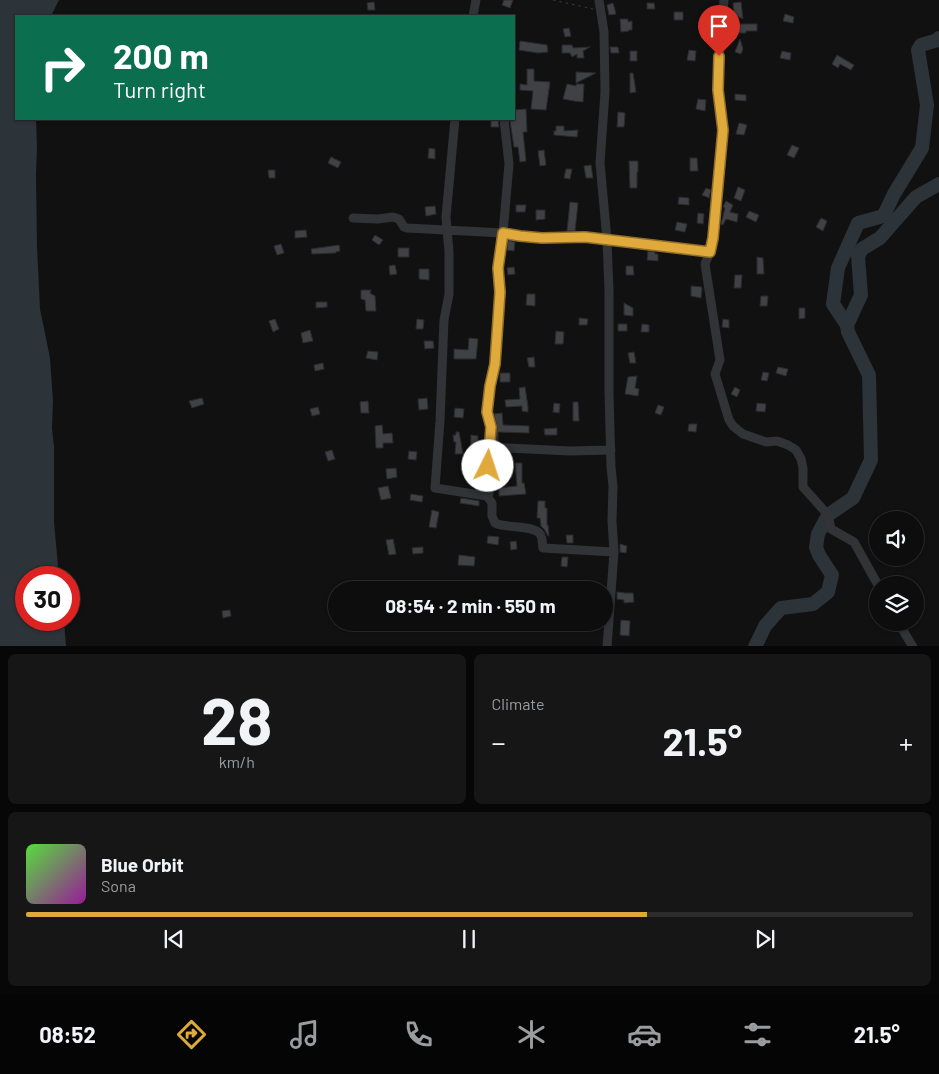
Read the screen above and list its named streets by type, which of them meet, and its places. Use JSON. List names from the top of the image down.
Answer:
{
  "page": {
    "turn": ["200 m", "Turn right"],
    "limit": "30",
    "trip": "08:54 · 2 min · 550 m",
    "tile": [
      ["28", "km/h"],
      "Climate"
    ],
    "heat": ["−", "21.5°", "+"],
    "song": ["Blue Orbit", "Sona"],
    "tabs": ["08:52", "21.5°"]
  }
}
